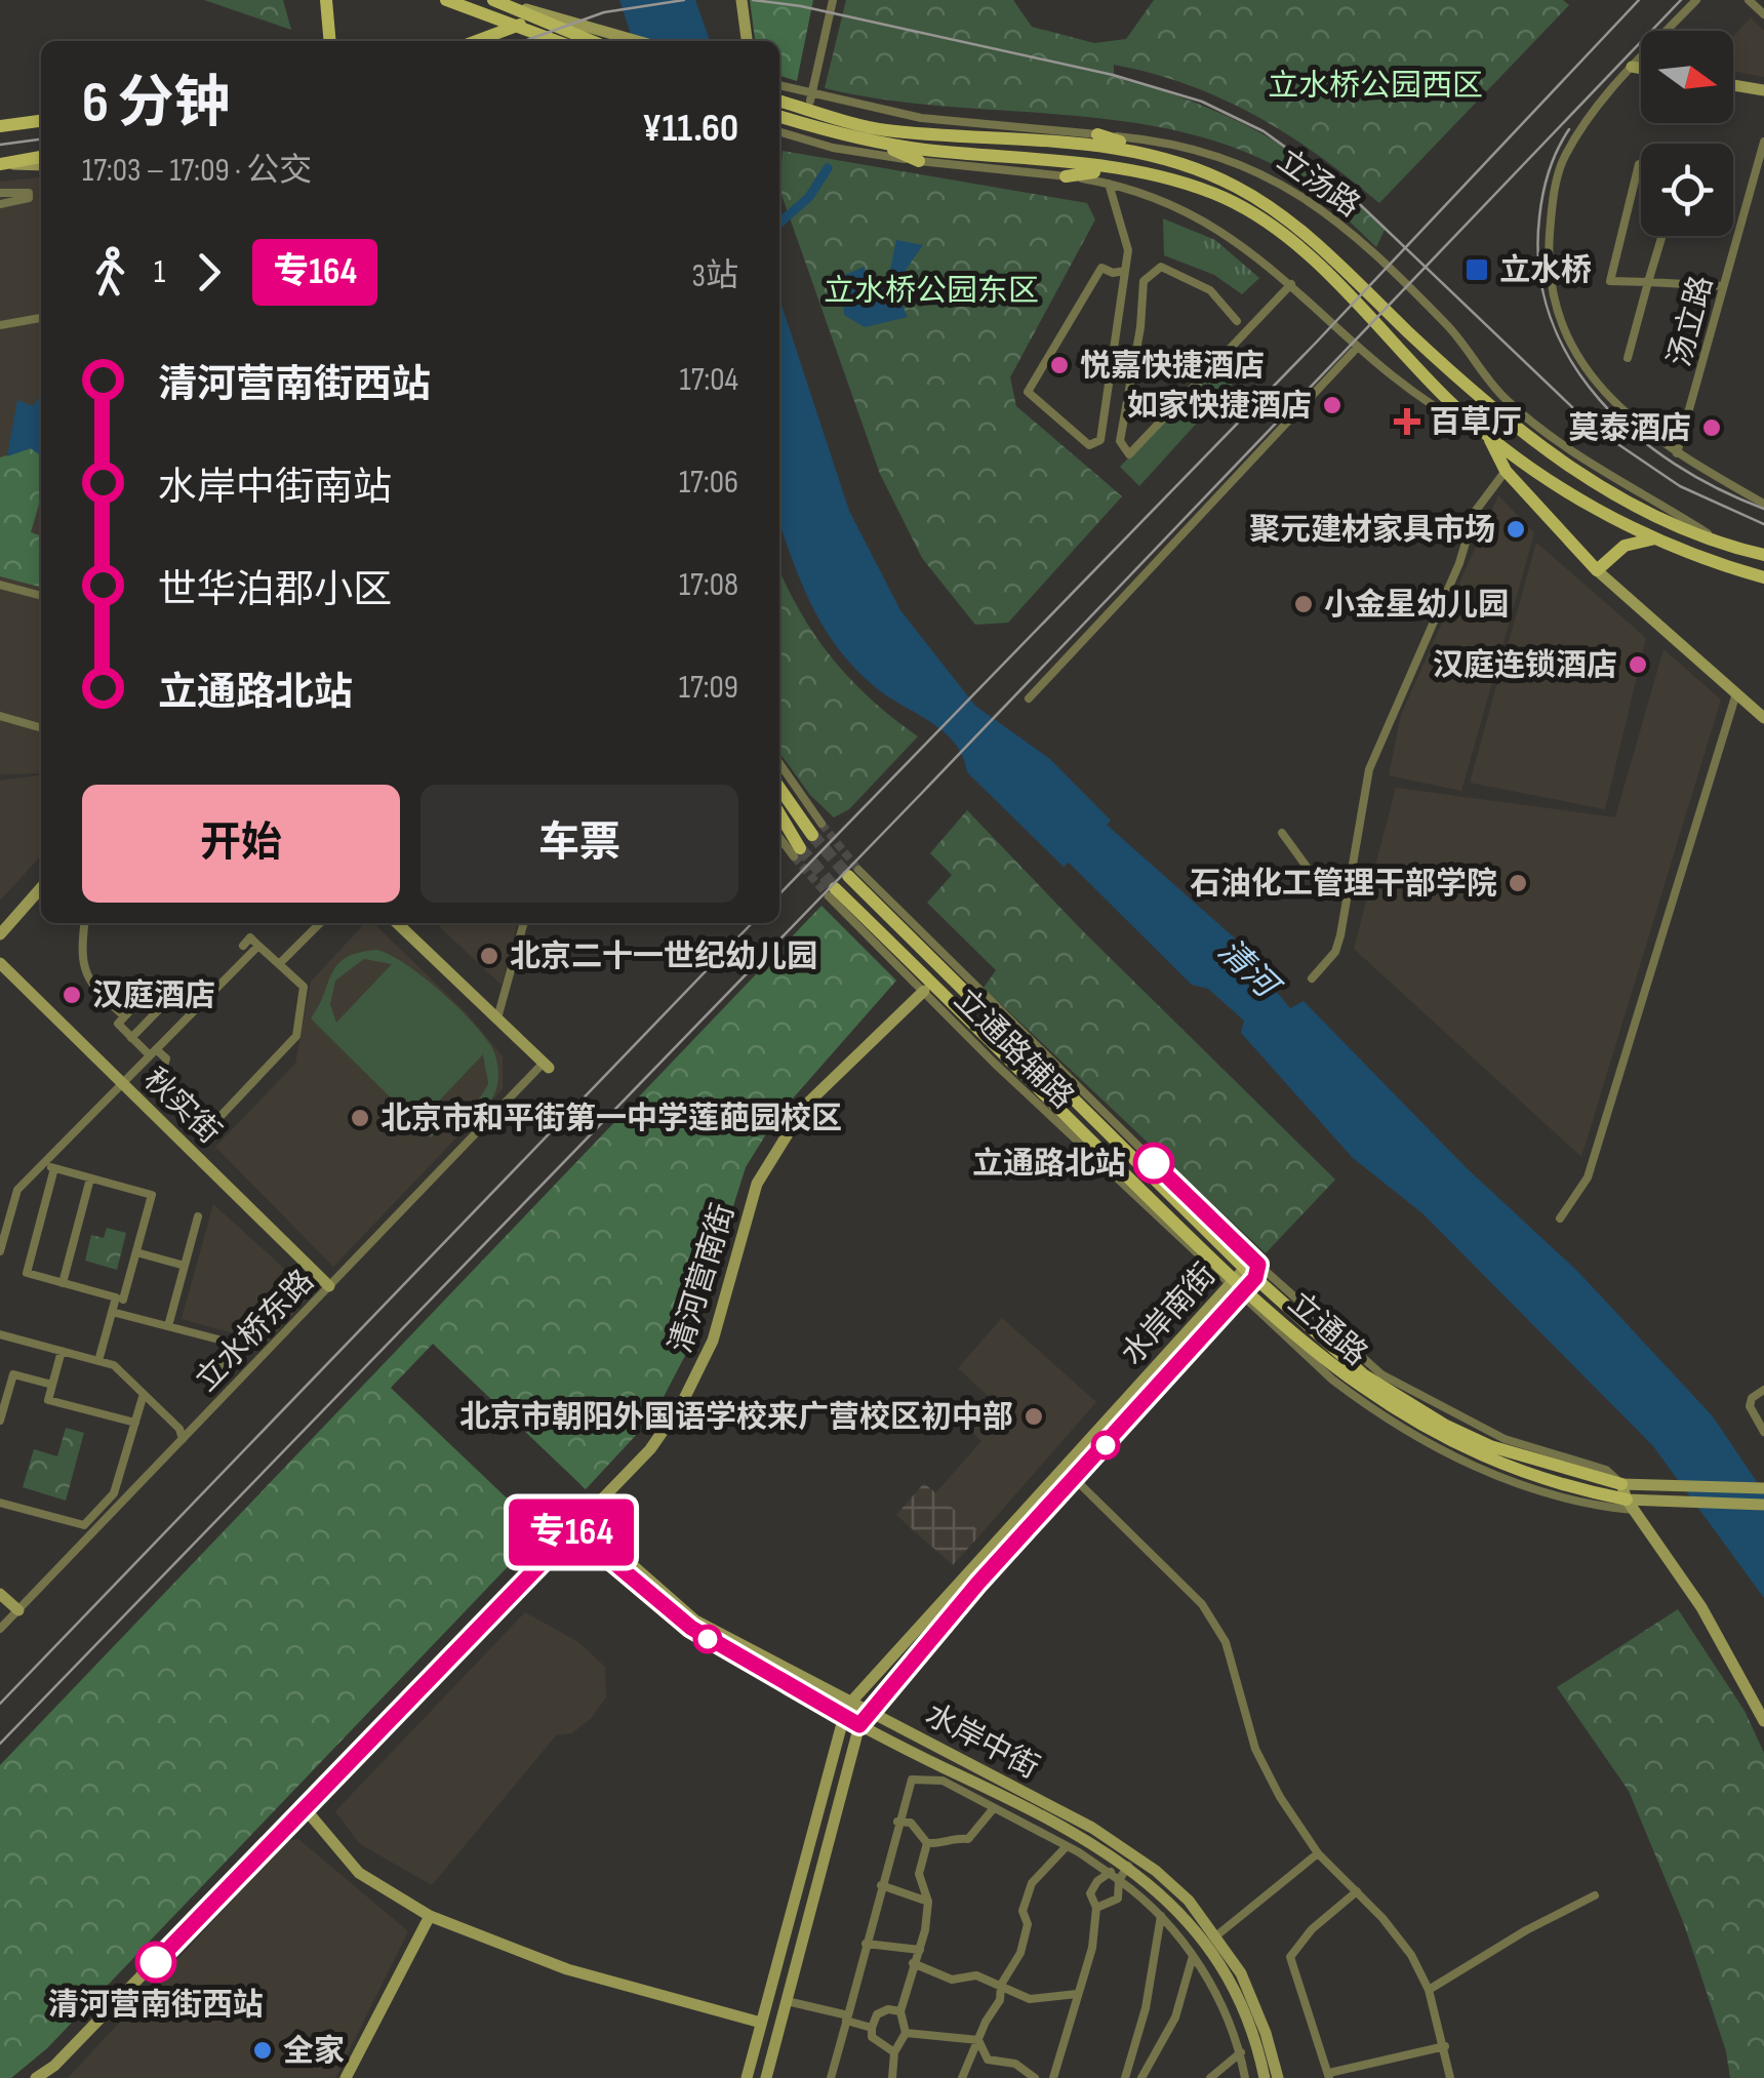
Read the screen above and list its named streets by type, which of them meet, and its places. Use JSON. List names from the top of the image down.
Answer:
{
  "streets": {
    "main road": ["立汤路", "立通路"],
    "street": [
      "汤立路",
      "立通路辅路",
      "秋实街",
      "清河营南街",
      "水岸南街",
      "立水桥东路",
      "水岸中街"
    ]
  },
  "crossings": [
    ["立通路辅路", "清河营南街"],
    ["立通路辅路", "水岸南街"],
    ["立通路辅路", "立通路"],
    ["秋实街", "立水桥东路"],
    ["清河营南街", "水岸中街"],
    ["水岸南街", "立通路"],
    ["水岸南街", "水岸中街"]
  ],
  "water": ["清河"],
  "parks": ["立水桥公园西区", "立水桥公园东区"],
  "places": {
    "transit": ["立水桥"],
    "other": [
      "悦嘉快捷酒店",
      "如家快捷酒店",
      "莫泰酒店",
      "聚元建材家具市场",
      "小金星幼儿园",
      "汉庭连锁酒店",
      "石油化工管理干部学院",
      "北京二十一世纪幼儿园",
      "汉庭酒店",
      "北京市和平街第一中学莲葩园校区",
      "立通路北站",
      "北京市朝阳外国语学校来广营校区初中部",
      "清河营南街西站",
      "全家"
    ],
    "health": ["百草厅"]
  },
  "lines": ["bus line 专164"],
  "north": "right",
  "page": {
    "on_map": "专164",
    "heading": ["6 分钟", "17:03 – 17:09 · 公交", "¥11.60"],
    "legs": ["1", "专164", "3站"],
    "list": [
      {
        "name": "清河营南街西站",
        "value": "17:04"
      },
      {
        "name": "水岸中街南站",
        "value": "17:06"
      },
      {
        "name": "世华泊郡小区",
        "value": "17:08"
      },
      {
        "name": "立通路北站",
        "value": "17:09"
      }
    ],
    "buttons": ["开始", "车票"]
  }
}
